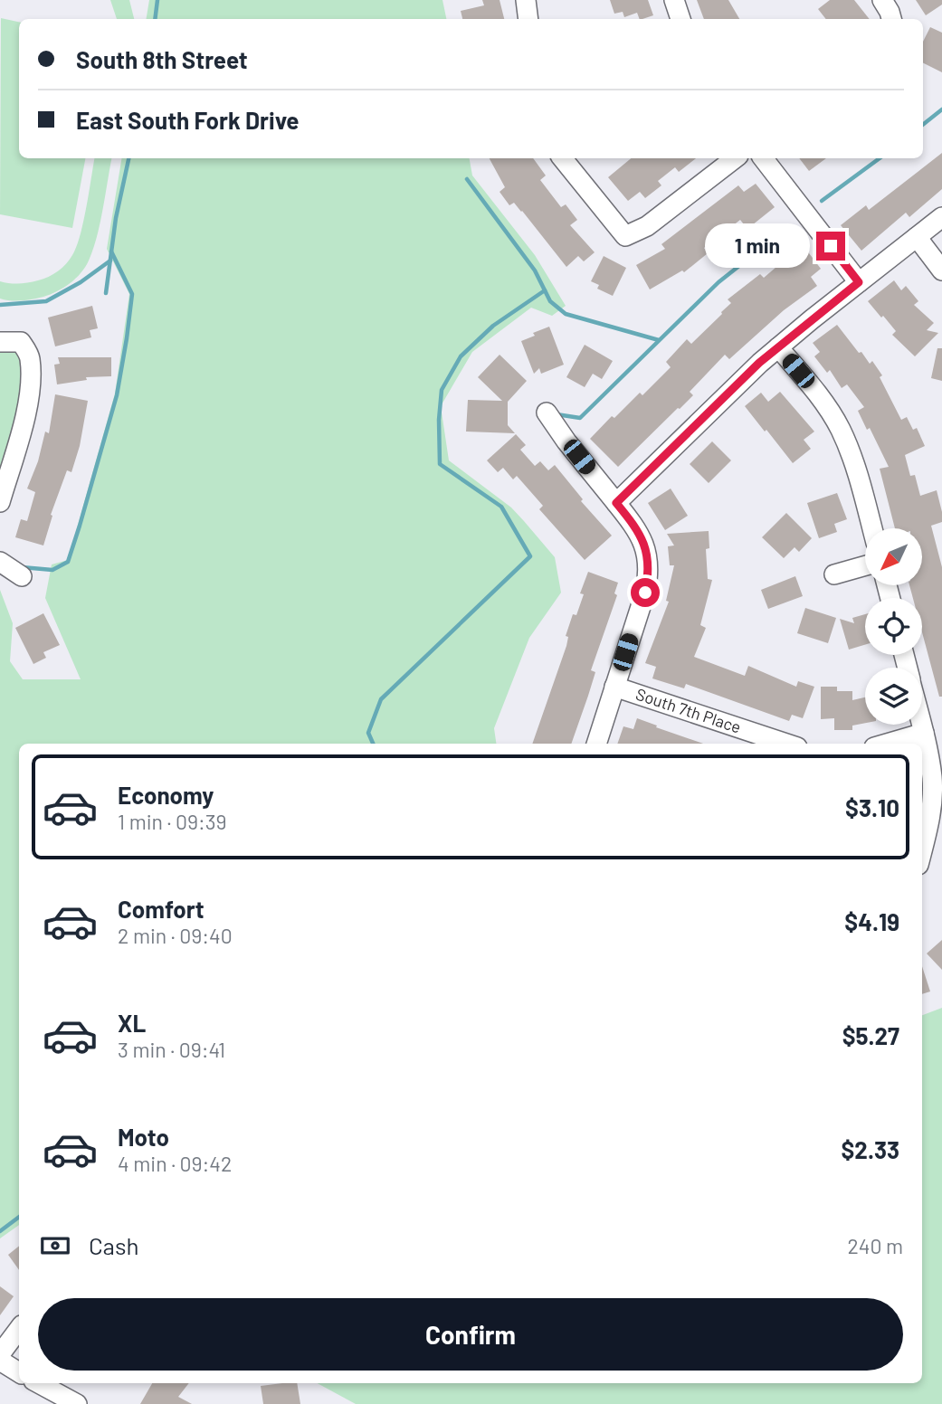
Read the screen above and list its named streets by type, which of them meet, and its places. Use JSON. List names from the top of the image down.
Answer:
{
  "streets": {
    "street": ["South 7th Place"]
  },
  "north": "bottom left",
  "page": {
    "banner": ["South 8th Street", "East South Fork Drive"],
    "bubble": "1 min",
    "list": [
      {
        "name": "Economy",
        "note": "1 min · 09:39",
        "value": "$3.10"
      },
      {
        "name": "Comfort",
        "note": "2 min · 09:40",
        "value": "$4.19"
      },
      {
        "name": "XL",
        "note": "3 min · 09:41",
        "value": "$5.27"
      },
      {
        "name": "Moto",
        "note": "4 min · 09:42",
        "value": "$2.33"
      }
    ],
    "pay": ["Cash", "240 m"],
    "buttons": "Confirm"
  }
}
